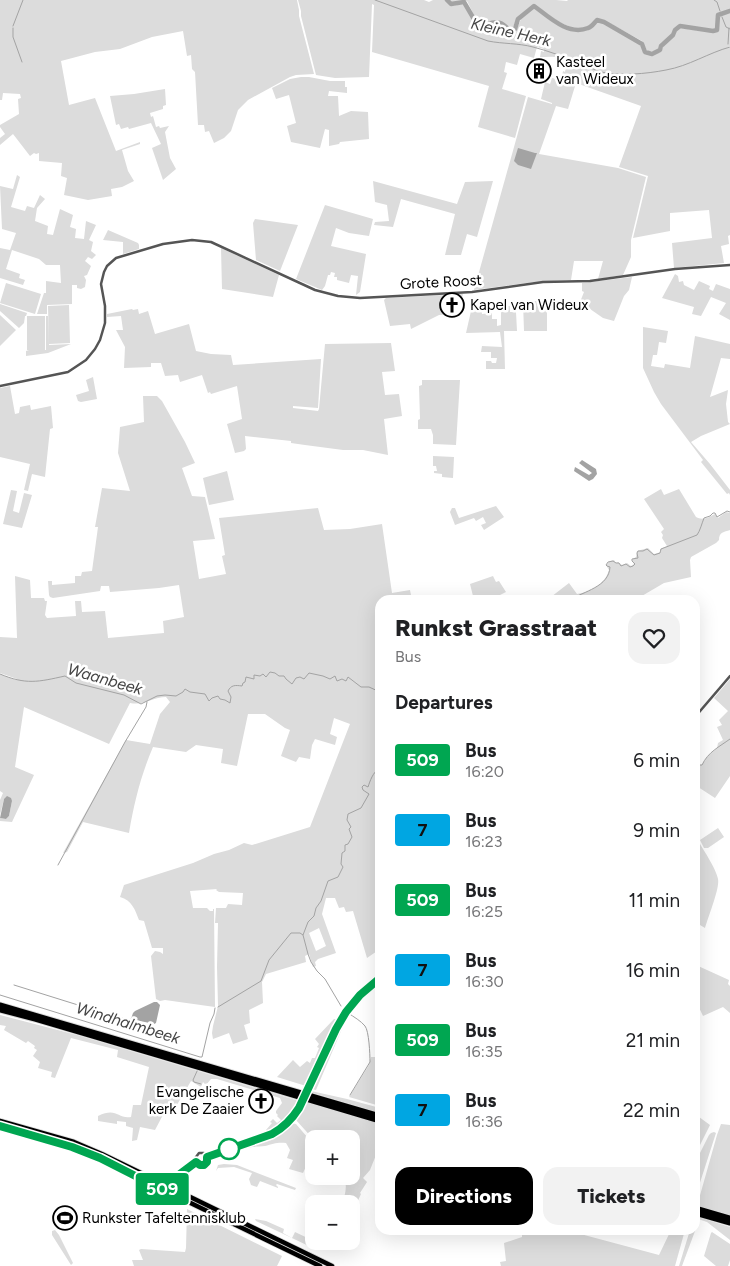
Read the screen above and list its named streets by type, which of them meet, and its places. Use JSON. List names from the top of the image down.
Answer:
{
  "streets": {
    "street": ["Grote Roost"]
  },
  "water": ["Kleine Herk", "Waanbeek", "Windhalmbeek"],
  "places": {
    "building": ["Kasteel van Wideux"],
    "church": ["Kapel van Wideux", "Evangelische kerk De Zaaier"],
    "sports": ["Runkster Tafeltennisklub"]
  },
  "lines": ["bus line 509"],
  "page": {
    "on_map": "509",
    "heading": [
      ["Runkst Grasstraat", "Bus"],
      "Departures"
    ],
    "list": [
      {
        "mark": "509",
        "name": "Bus",
        "note": "16:20",
        "value": "6 min"
      },
      {
        "mark": "7",
        "name": "Bus",
        "note": "16:23",
        "value": "9 min"
      },
      {
        "mark": "509",
        "name": "Bus",
        "note": "16:25",
        "value": "11 min"
      },
      {
        "mark": "7",
        "name": "Bus",
        "note": "16:30",
        "value": "16 min"
      },
      {
        "mark": "509",
        "name": "Bus",
        "note": "16:35",
        "value": "21 min"
      },
      {
        "mark": "7",
        "name": "Bus",
        "note": "16:36",
        "value": "22 min"
      }
    ],
    "map_buttons": ["+", "−"],
    "buttons": ["Directions", "Tickets"]
  }
}
